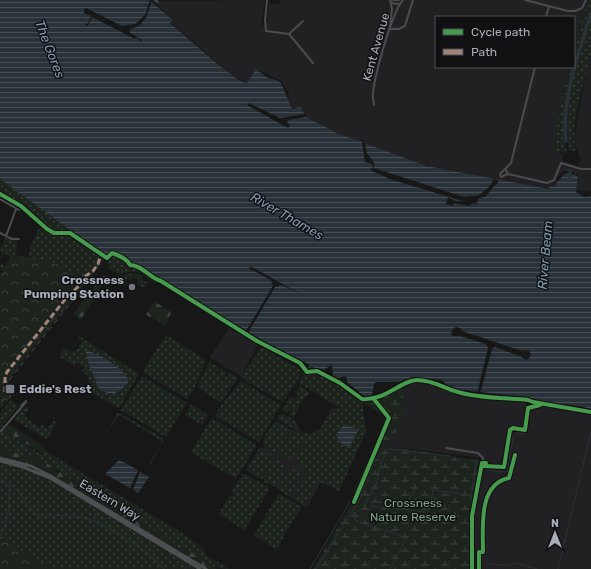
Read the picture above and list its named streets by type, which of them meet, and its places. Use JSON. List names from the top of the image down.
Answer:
{
  "streets": {
    "main road": ["Eastern Way"],
    "street": ["Kent Avenue"]
  },
  "water": ["The Gores", "River Thames", "River Beam"],
  "parks": ["Crossness Nature Reserve"],
  "places": {
    "other": ["Crossness Pumping Station"],
    "transit": ["Eddie's Rest"]
  },
  "legend": ["Cycle path", "Path"],
  "north": "top"
}
